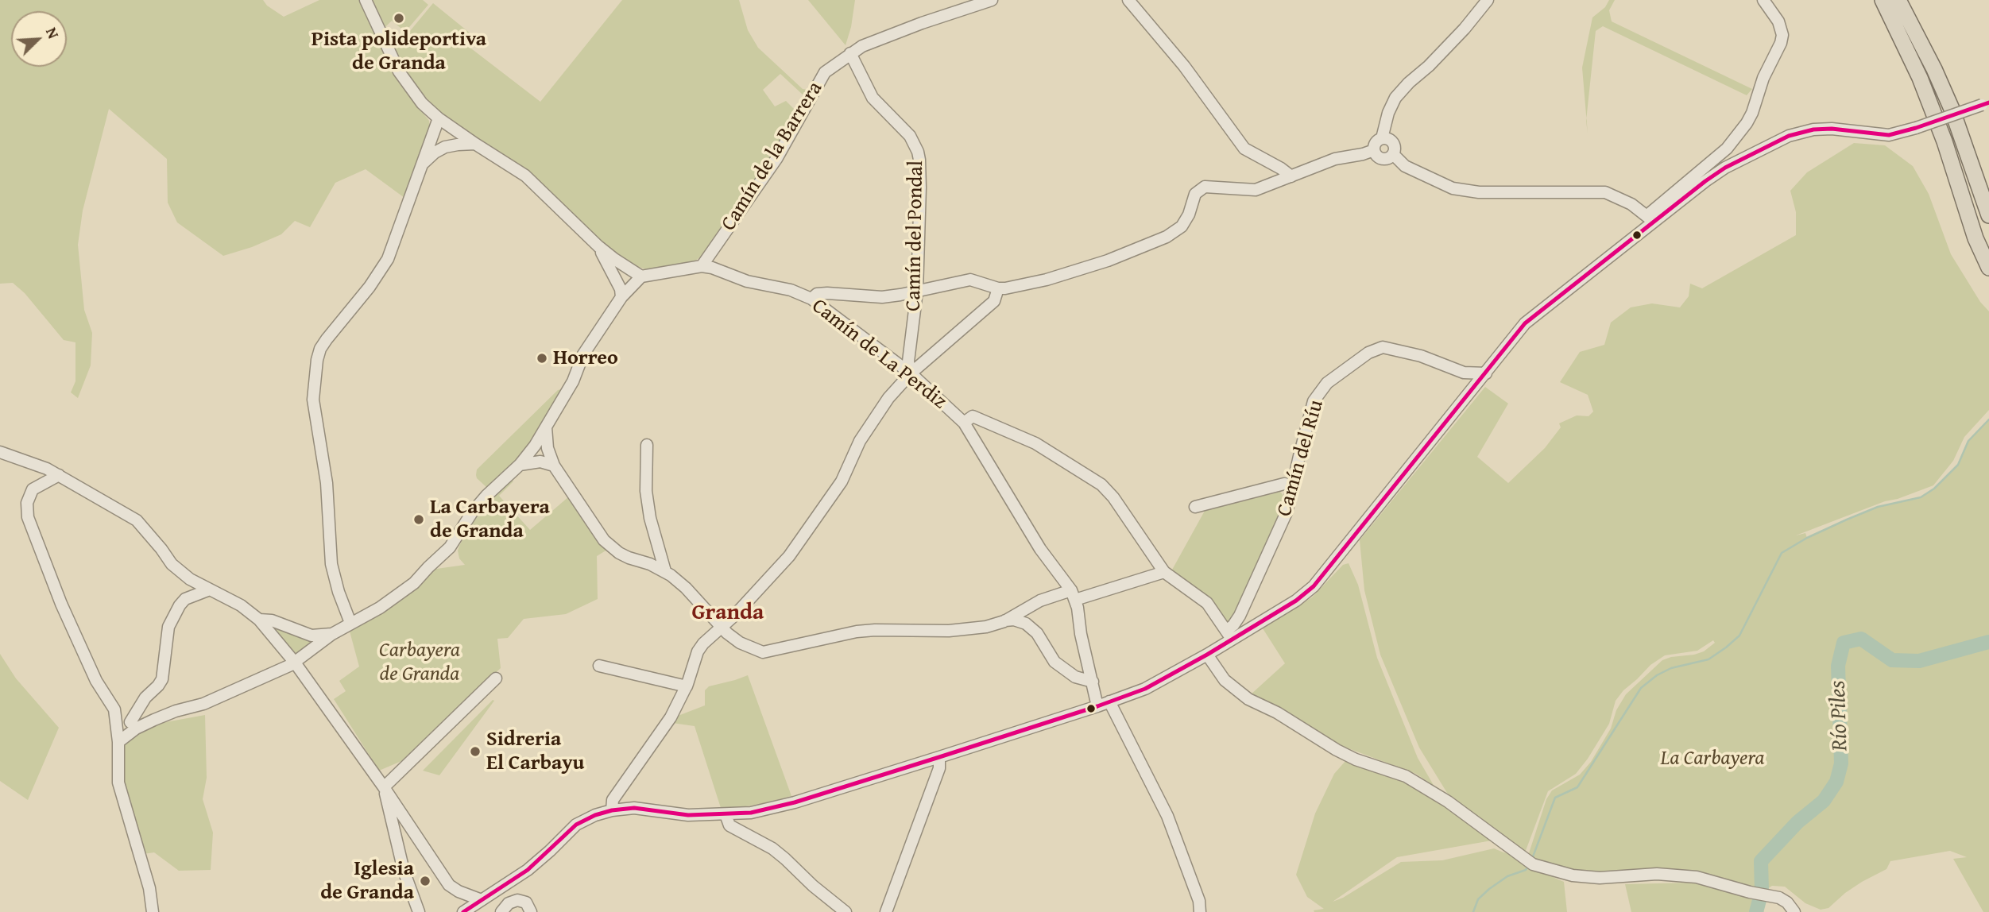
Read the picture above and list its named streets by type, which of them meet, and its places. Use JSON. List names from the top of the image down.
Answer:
{
  "streets": {
    "street": [
      "Camín de la Barrera",
      "Camín del Pondal",
      "Camín de La Perdiz",
      "Camín del Ríu"
    ]
  },
  "crossings": [
    ["Camín de la Barrera", "Camín del Pondal"],
    ["Camín de la Barrera", "Camín de La Perdiz"],
    ["Camín del Pondal", "Camín de La Perdiz"]
  ],
  "districts": ["Granda"],
  "water": ["Río Piles"],
  "parks": ["Carbayera de Granda", "La Carbayera"],
  "places": [
    "Pista polideportiva de Granda",
    "Horreo",
    "La Carbayera de Granda",
    "Sidreria El Carbayu",
    "Iglesia de Granda"
  ],
  "north": "top right"
}
